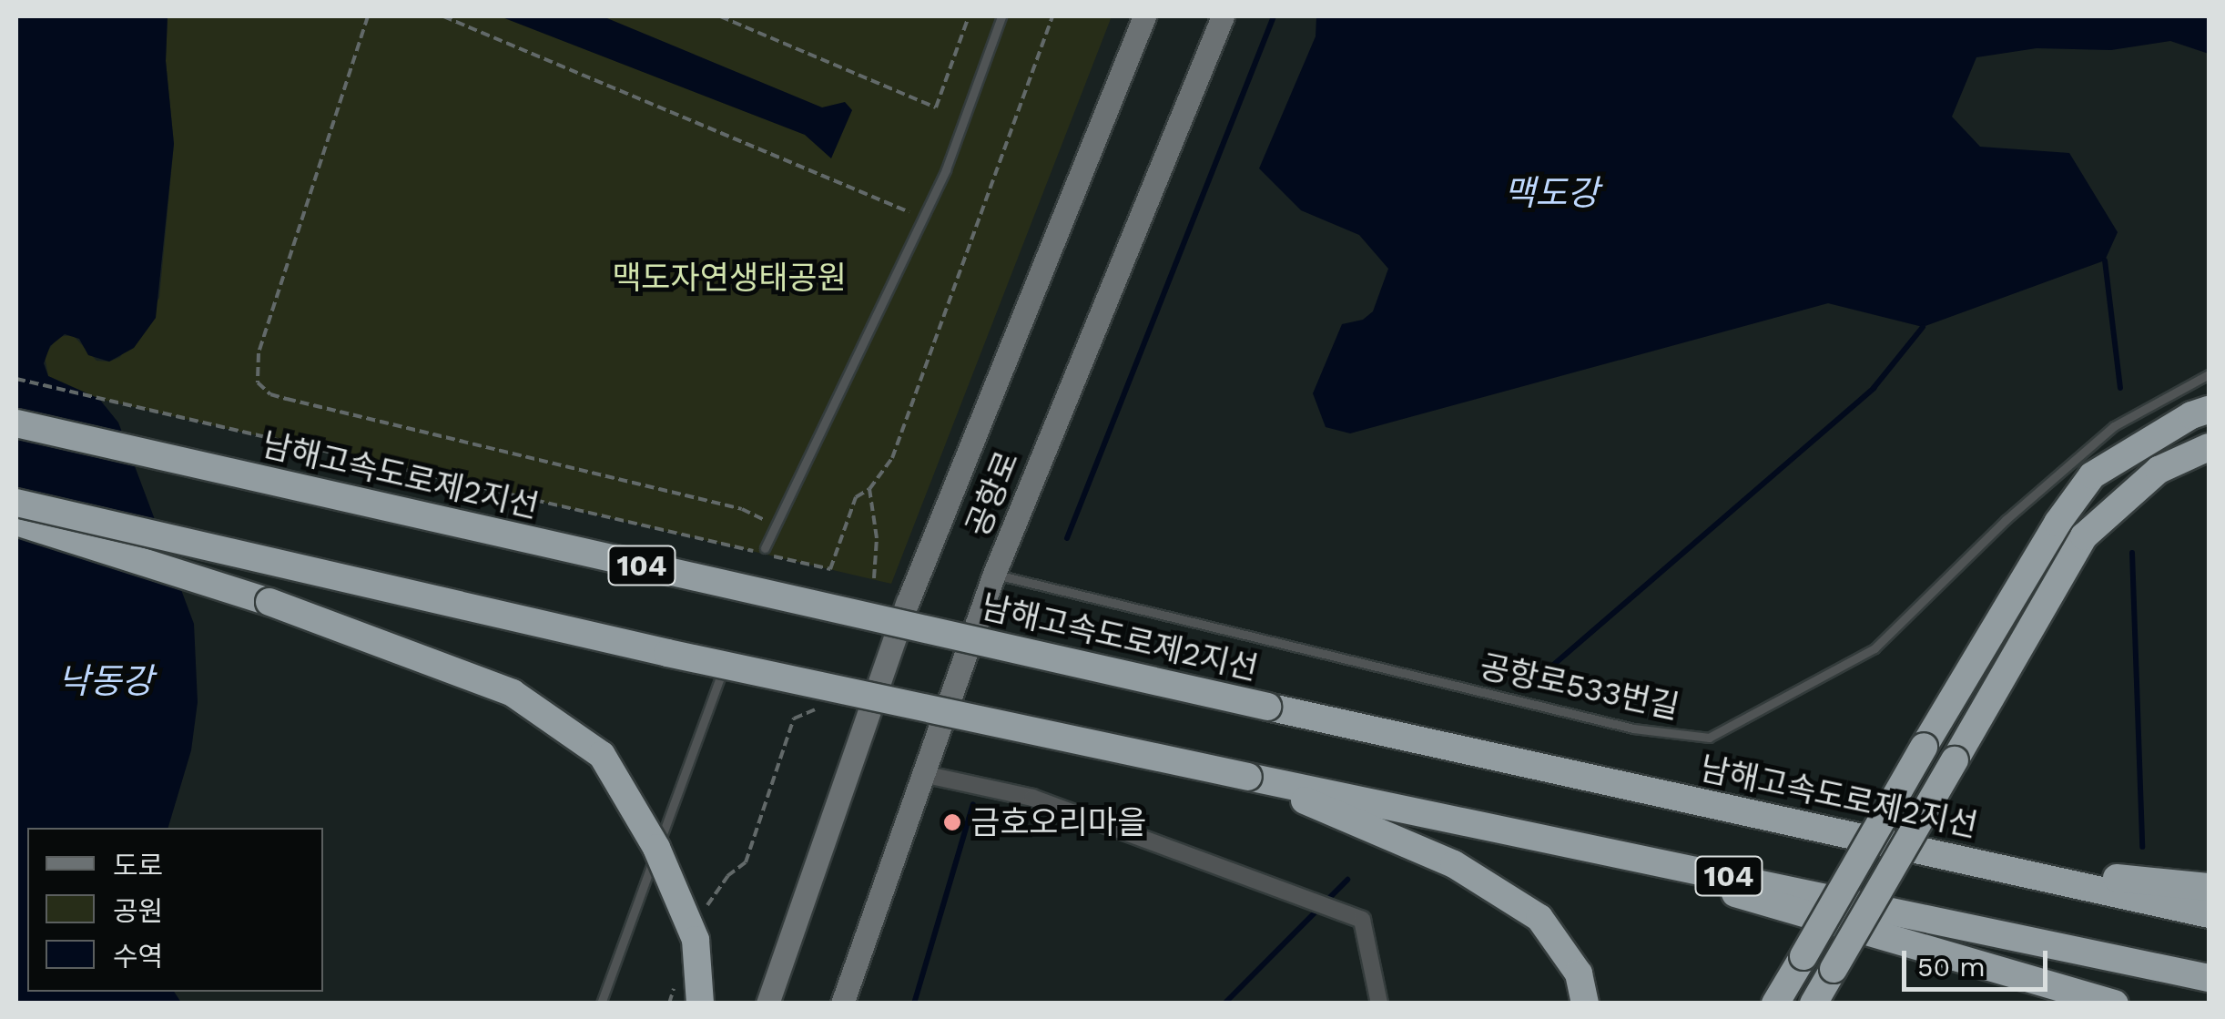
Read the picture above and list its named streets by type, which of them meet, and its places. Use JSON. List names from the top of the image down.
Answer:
{
  "streets": {
    "highway": ["남해고속도로제2지선", "104"],
    "main road": ["공항로"],
    "lane": ["공항로533번길"]
  },
  "crossings": [
    ["공항로", "공항로533번길"]
  ],
  "water": ["맥도강", "낙동강"],
  "parks": ["맥도자연생태공원"],
  "places": ["금호오리마을"],
  "legend": ["도로", "공원", "수역"],
  "scale_bar": "50 m"
}
